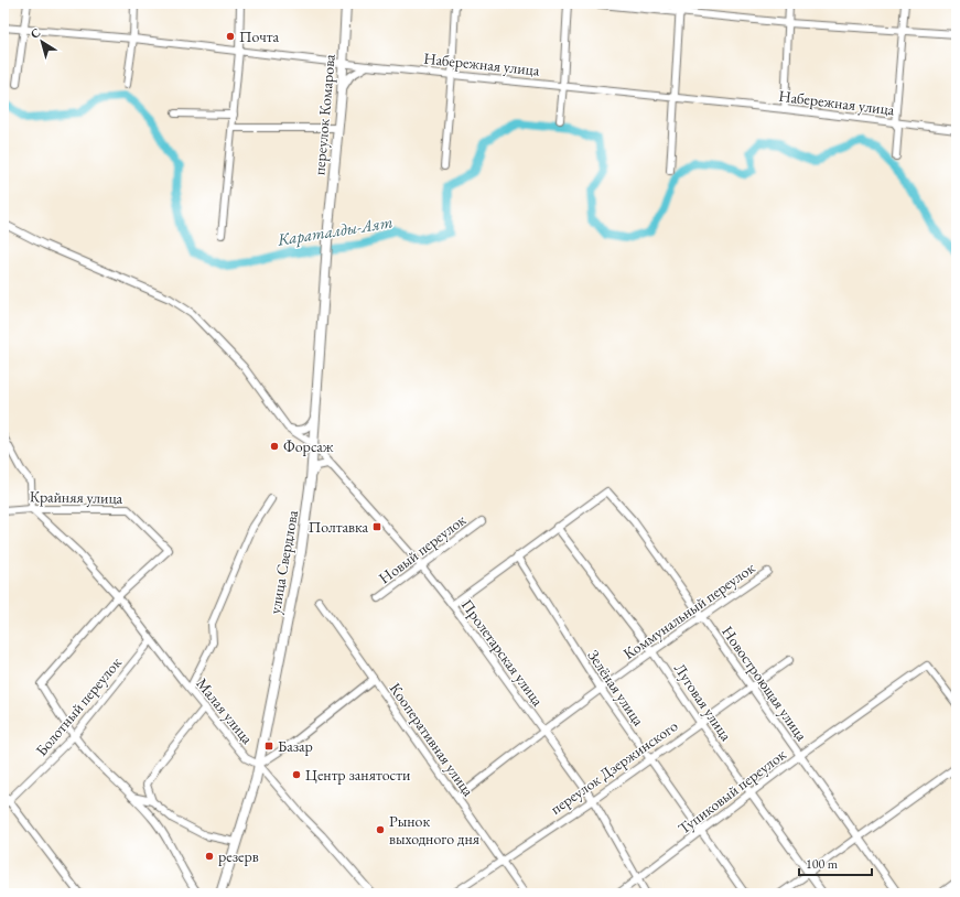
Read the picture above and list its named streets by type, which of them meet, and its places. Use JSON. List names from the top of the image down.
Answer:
{
  "streets": {
    "main road": ["переулок Комарова", "улица Свердлова"],
    "street": [
      "Набережная улица",
      "Крайняя улица",
      "Новый переулок",
      "Коммунальный переулок",
      "Пролетарская улица",
      "Новостроющая улица",
      "Зелёная улица",
      "Луговая улица",
      "Болотный переулок",
      "Малая улица",
      "Кооперативная улица",
      "переулок Дзержинского",
      "Тупиковый переулок"
    ]
  },
  "crossings": [
    ["Набережная улица", "переулок Комарова"],
    ["переулок Комарова", "улица Свердлова"],
    ["Крайняя улица", "Малая улица"],
    ["Новый переулок", "Пролетарская улица"],
    ["улица Свердлова", "Пролетарская улица"],
    ["улица Свердлова", "Малая улица"],
    ["Коммунальный переулок", "Пролетарская улица"],
    ["Коммунальный переулок", "Новостроющая улица"],
    ["Коммунальный переулок", "Зелёная улица"],
    ["Коммунальный переулок", "Луговая улица"],
    ["Коммунальный переулок", "Кооперативная улица"],
    ["Пролетарская улица", "переулок Дзержинского"],
    ["Пролетарская улица", "Тупиковый переулок"],
    ["Новостроющая улица", "Луговая улица"],
    ["Новостроющая улица", "переулок Дзержинского"],
    ["Новостроющая улица", "Тупиковый переулок"],
    ["Зелёная улица", "переулок Дзержинского"],
    ["Зелёная улица", "Тупиковый переулок"],
    ["Луговая улица", "переулок Дзержинского"],
    ["Луговая улица", "Тупиковый переулок"],
    ["Болотный переулок", "Малая улица"],
    ["Кооперативная улица", "переулок Дзержинского"]
  ],
  "water": ["Караталды-Аят"],
  "places": {
    "other": [
      "Почта",
      "Форсаж",
      "Центр занятости",
      "Рынок выходного дня",
      "резерв"
    ],
    "transit": ["Полтавка", "Базар"]
  },
  "scale_bar": "100 m",
  "north": "top left"
}
